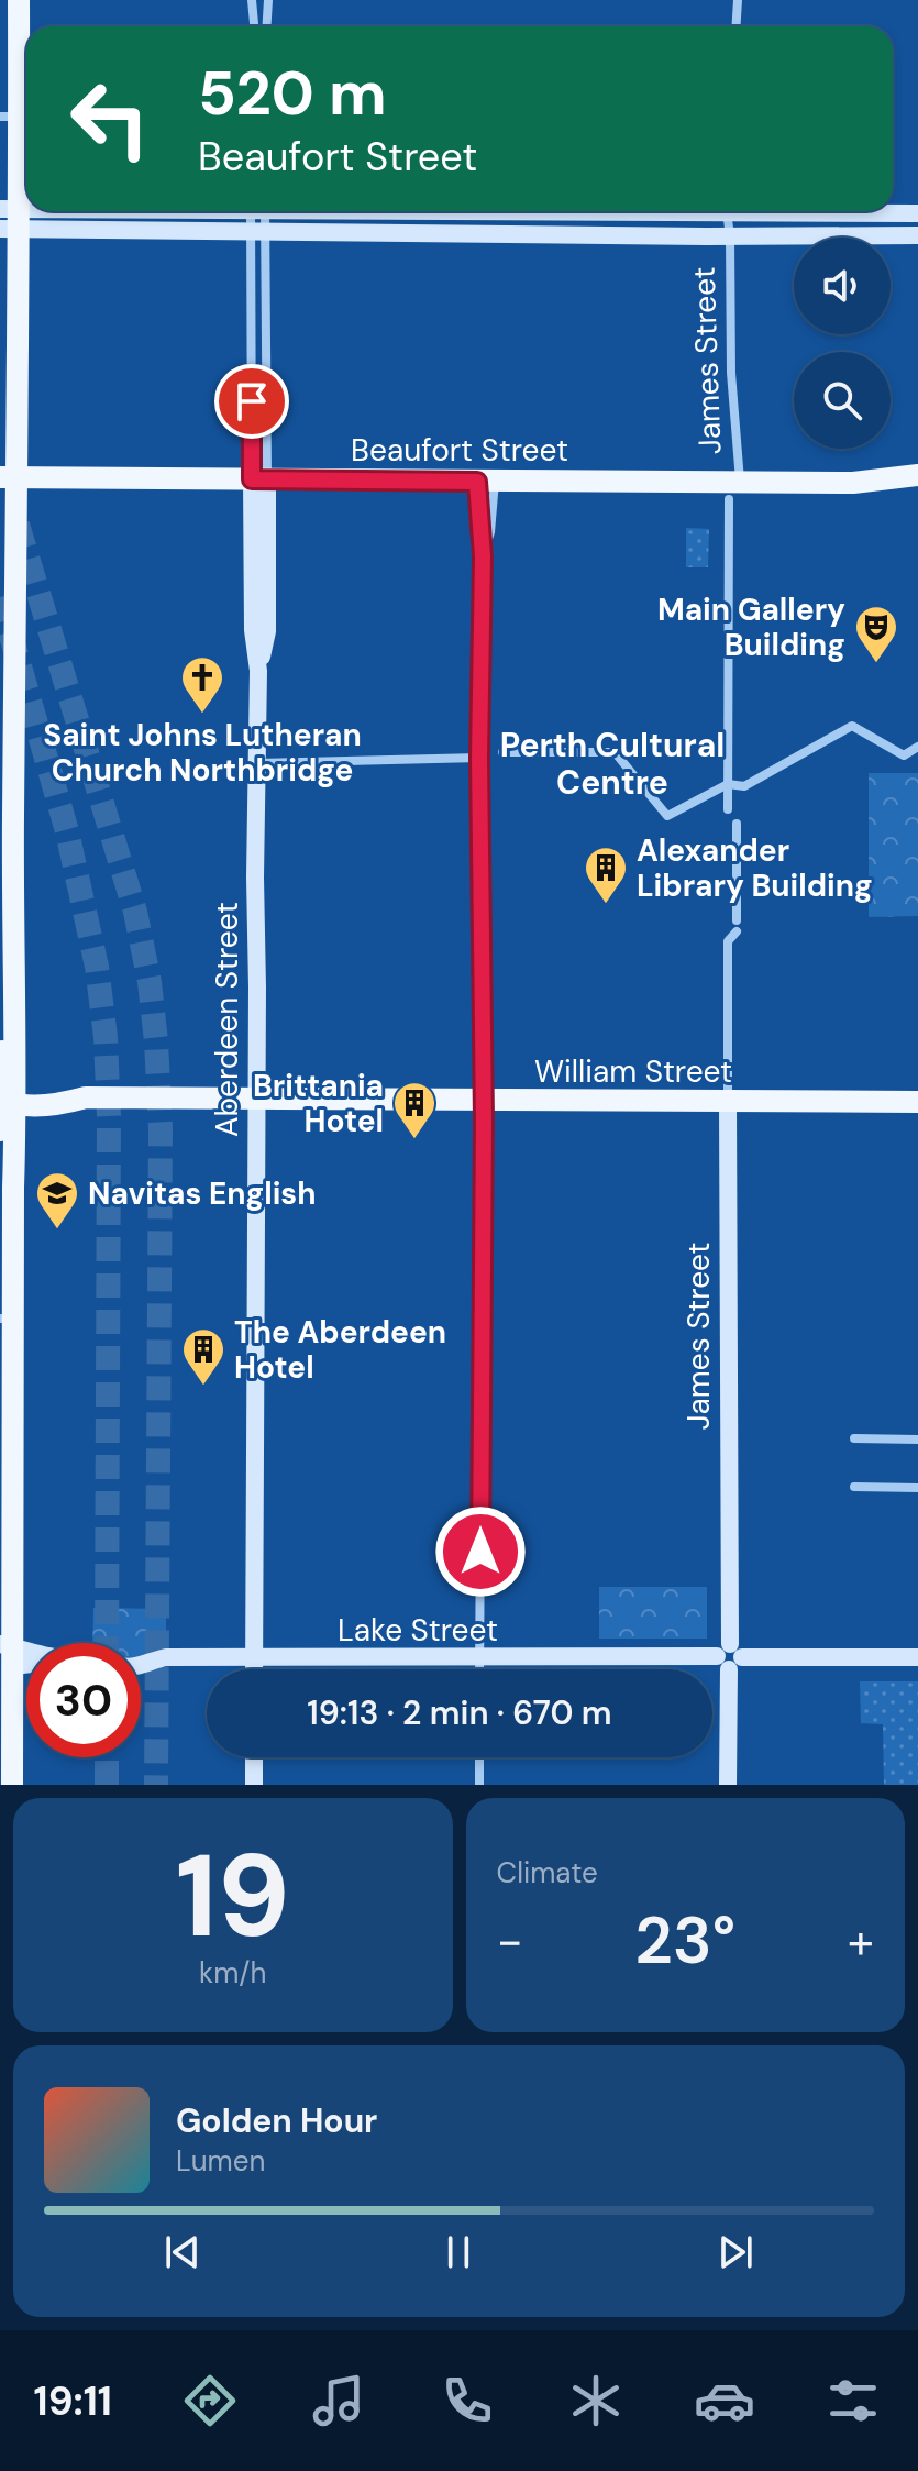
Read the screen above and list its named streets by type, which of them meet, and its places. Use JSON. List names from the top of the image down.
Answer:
{
  "streets": {
    "main road": ["Beaufort Street", "William Street"],
    "street": ["James Street", "Aberdeen Street", "Lake Street"]
  },
  "crossings": [
    ["James Street", "Beaufort Street"],
    ["James Street", "William Street"],
    ["James Street", "Lake Street"],
    ["Beaufort Street", "Aberdeen Street"],
    ["Aberdeen Street", "William Street"],
    ["Aberdeen Street", "Lake Street"]
  ],
  "districts": ["Perth Cultural Centre"],
  "places": {
    "theatre": ["Main Gallery Building"],
    "church": ["Saint Johns Lutheran Church Northbridge"],
    "building": ["Alexander Library Building", "Brittania Hotel", "The Aberdeen Hotel"],
    "school or university": ["Navitas English"]
  },
  "page": {
    "turn": ["520 m", "Beaufort Street"],
    "limit": "30",
    "trip": "19:13 · 2 min · 670 m",
    "tile": [
      ["19", "km/h"],
      "Climate"
    ],
    "heat": ["−", "23°", "+"],
    "song": ["Golden Hour", "Lumen"],
    "tabs": "19:11"
  }
}
